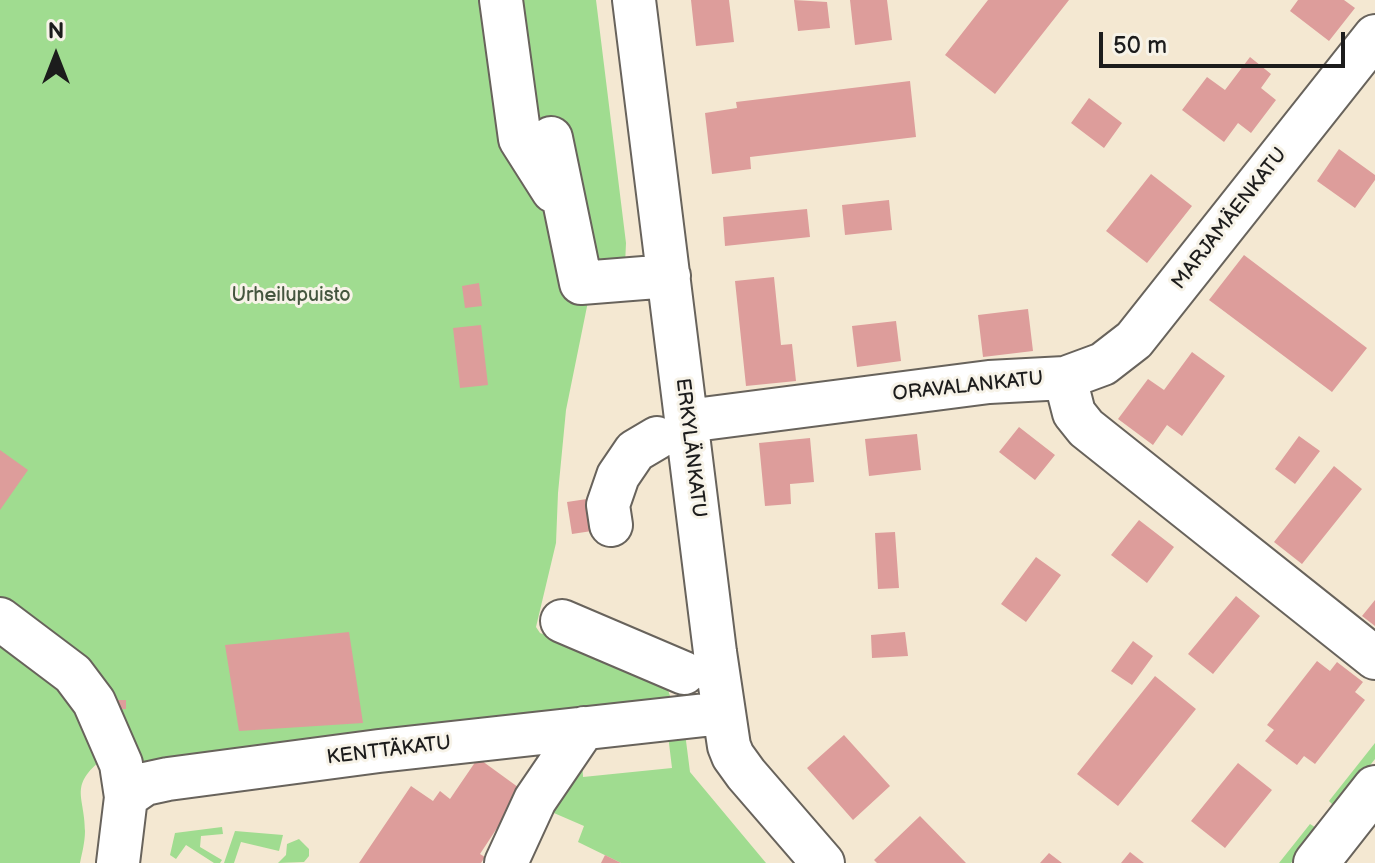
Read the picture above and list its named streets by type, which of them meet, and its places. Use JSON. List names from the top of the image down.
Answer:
{
  "streets": {
    "street": [
      "MARJAMÄENKATU",
      "ORAVALANKATU",
      "ERKYLÄNKATU",
      "KENTTÄKATU"
    ]
  },
  "crossings": [
    ["MARJAMÄENKATU", "ORAVALANKATU"],
    ["ORAVALANKATU", "ERKYLÄNKATU"],
    ["ERKYLÄNKATU", "KENTTÄKATU"]
  ],
  "parks": ["Urheilupuisto"],
  "scale_bar": "50 m",
  "north": "top"
}
